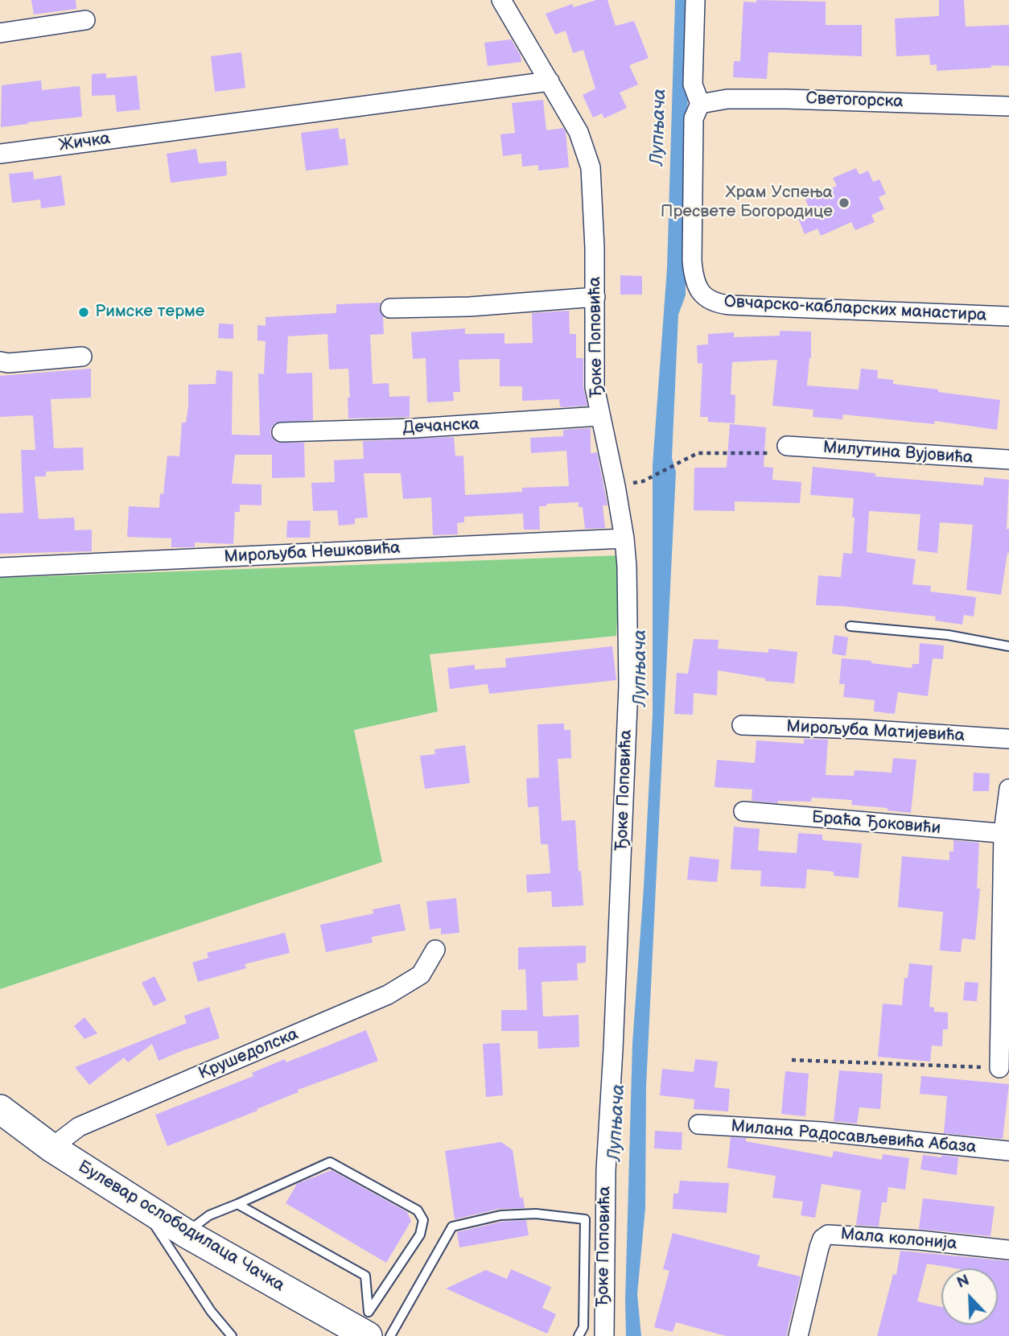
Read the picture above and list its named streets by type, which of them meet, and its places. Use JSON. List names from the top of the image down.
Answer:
{
  "streets": {
    "main road": ["Булевар ослободилаца Чачка"],
    "street": [
      "Светогорска",
      "Жичка",
      "Овчарско-кабларских манастира",
      "Ђоке Поповића",
      "Дечанска",
      "Милутина Вујовића",
      "Мирољуба Нешковића",
      "Мирољуба Матијевића",
      "Браћа Ђоковићи",
      "Крушедолска",
      "Милана Радосављевића Абаза",
      "Мала колонија"
    ]
  },
  "crossings": [
    ["Светогорска", "Овчарско-кабларских манастира"],
    ["Жичка", "Ђоке Поповића"],
    ["Ђоке Поповића", "Дечанска"],
    ["Ђоке Поповића", "Мирољуба Нешковића"],
    ["Крушедолска", "Булевар ослободилаца Чачка"]
  ],
  "water": ["Лупњача"],
  "places": ["Храм Успења Пресвете Богородице", "Римске терме"],
  "north": "top left"
}
